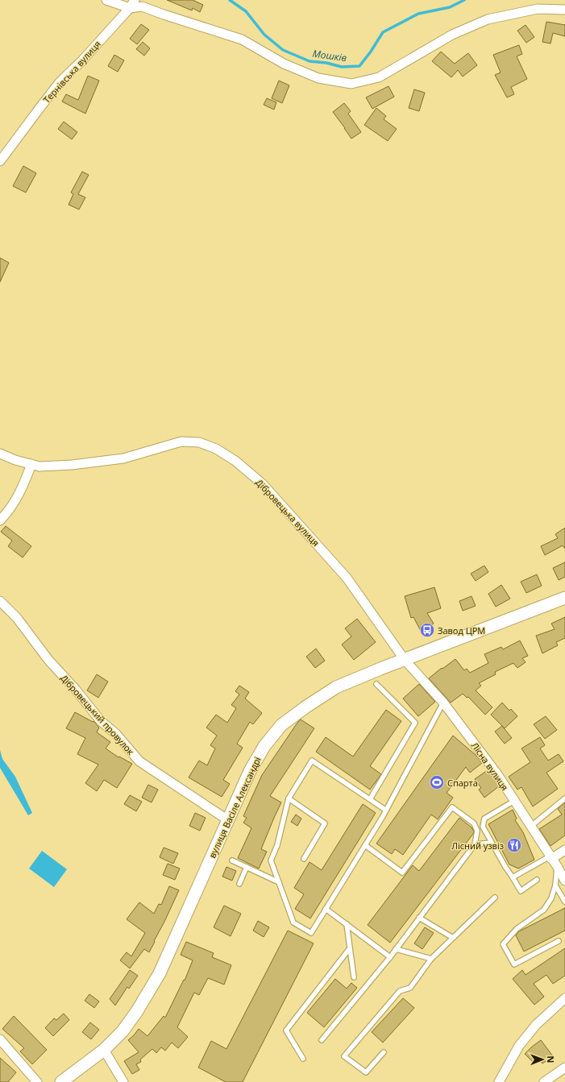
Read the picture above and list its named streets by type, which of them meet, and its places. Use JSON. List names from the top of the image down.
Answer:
{
  "streets": {
    "main road": ["вулиця Васіле Александрі"],
    "street": [
      "Тернівська вулиця",
      "Дібровецька вулиця",
      "Дібровецький провулок",
      "Лісна вулиця"
    ]
  },
  "crossings": [
    ["Дібровецька вулиця", "Лісна вулиця"],
    ["Дібровецька вулиця", "вулиця Васіле Александрі"],
    ["Дібровецький провулок", "вулиця Васіле Александрі"],
    ["Лісна вулиця", "вулиця Васіле Александрі"]
  ],
  "water": ["Мошків"],
  "places": {
    "bus stop": ["Завод ЦРМ"],
    "sports": ["Спарта"],
    "restaurant": ["Лісний узвіз"]
  },
  "north": "right"
}
